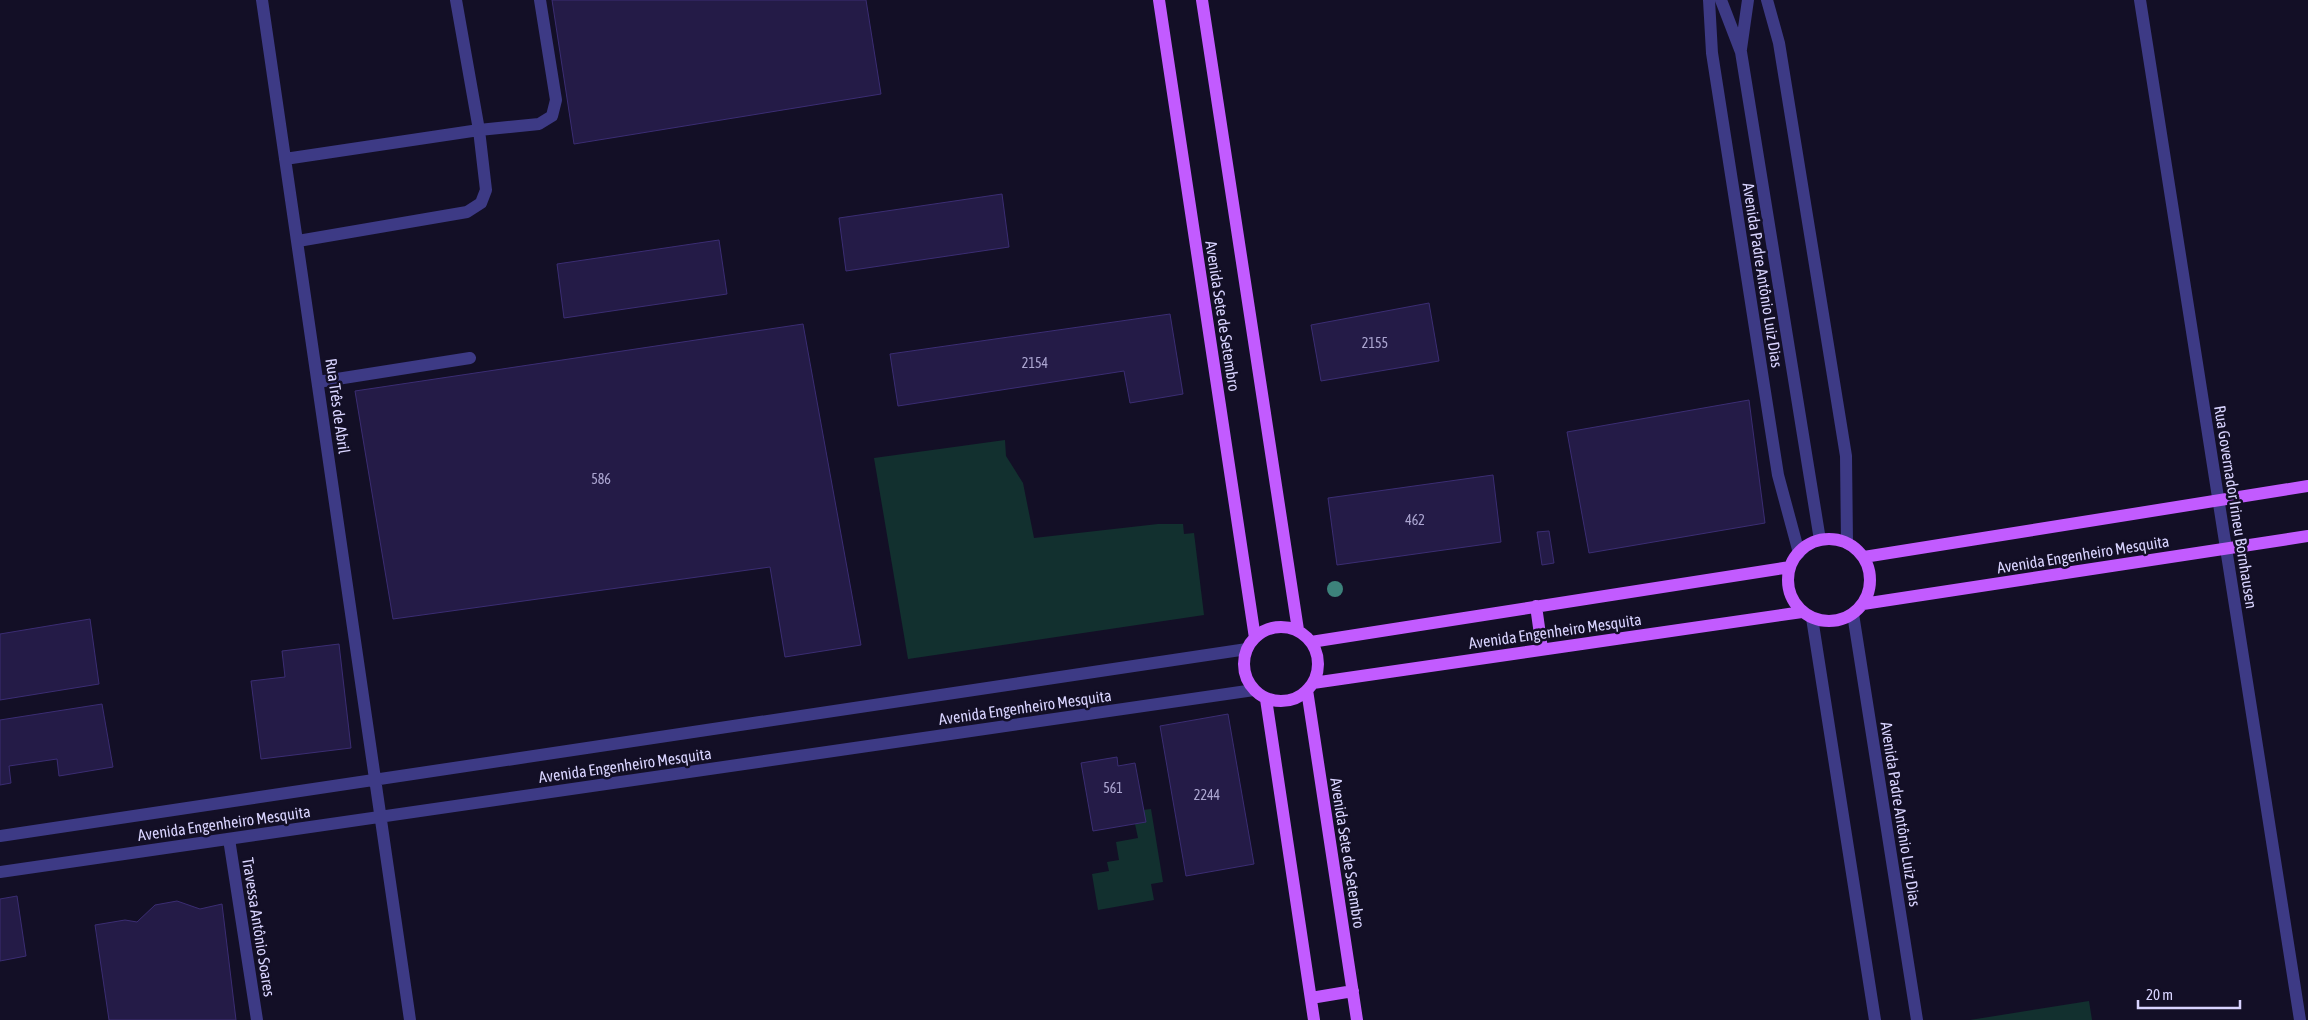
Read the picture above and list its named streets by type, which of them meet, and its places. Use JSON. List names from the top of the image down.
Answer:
{
  "streets": {
    "main road": ["Avenida Sete de Setembro", "Avenida Engenheiro Mesquita"],
    "street": [
      "Avenida Padre Antônio Luiz Dias",
      "Rua Três de Abril",
      "Rua Governador Irineu Bornhausen",
      "Travessa Antônio Soares"
    ]
  },
  "crossings": [
    ["Avenida Padre Antônio Luiz Dias", "Avenida Engenheiro Mesquita"],
    ["Avenida Sete de Setembro", "Avenida Engenheiro Mesquita"],
    ["Rua Três de Abril", "Avenida Engenheiro Mesquita"],
    ["Rua Governador Irineu Bornhausen", "Avenida Engenheiro Mesquita"],
    ["Avenida Engenheiro Mesquita", "Travessa Antônio Soares"]
  ],
  "house_numbers": [
    "2155",
    "2154",
    "586",
    "462",
    "561",
    "2244"
  ],
  "scale_bar": "20 m"
}
